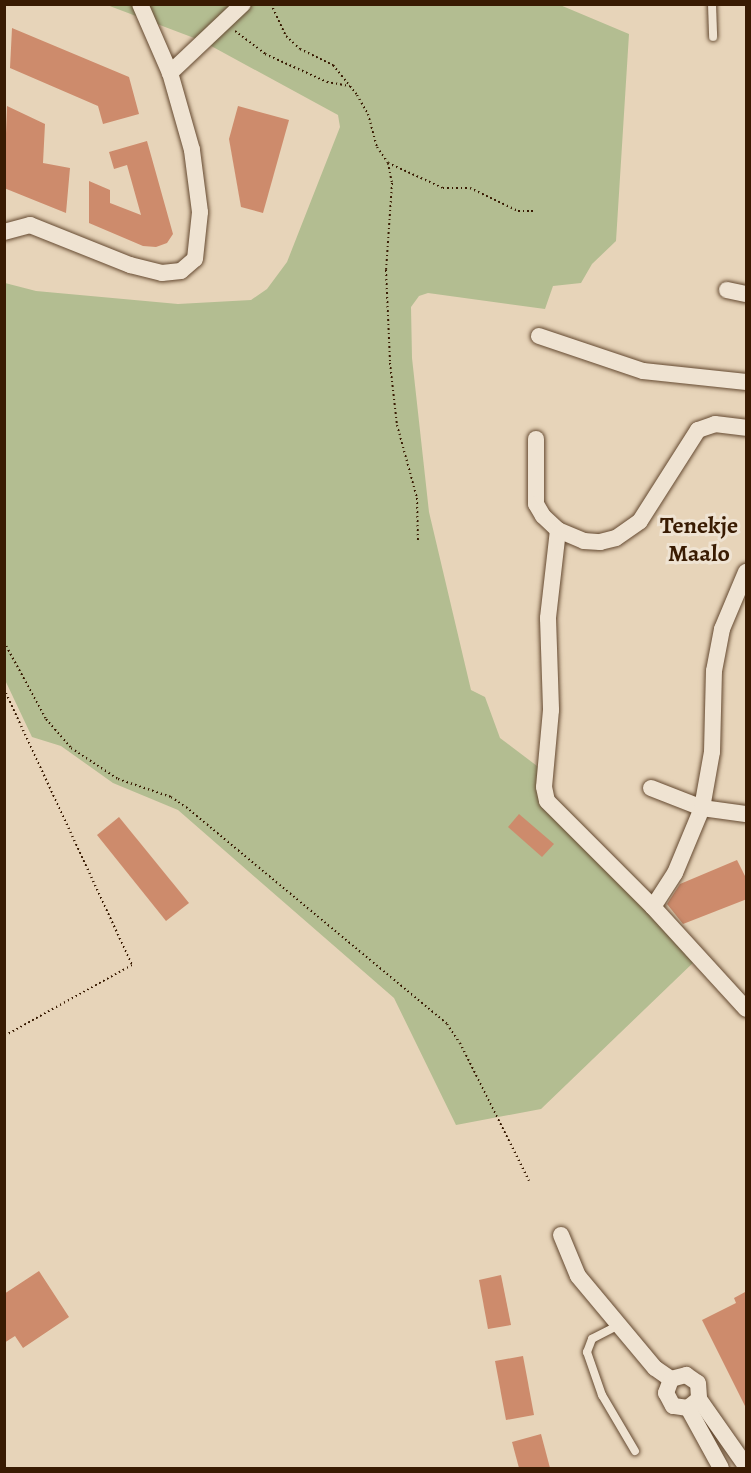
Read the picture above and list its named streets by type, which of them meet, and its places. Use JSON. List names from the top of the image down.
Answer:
{
  "districts": ["Tenekje Maalo"]
}
